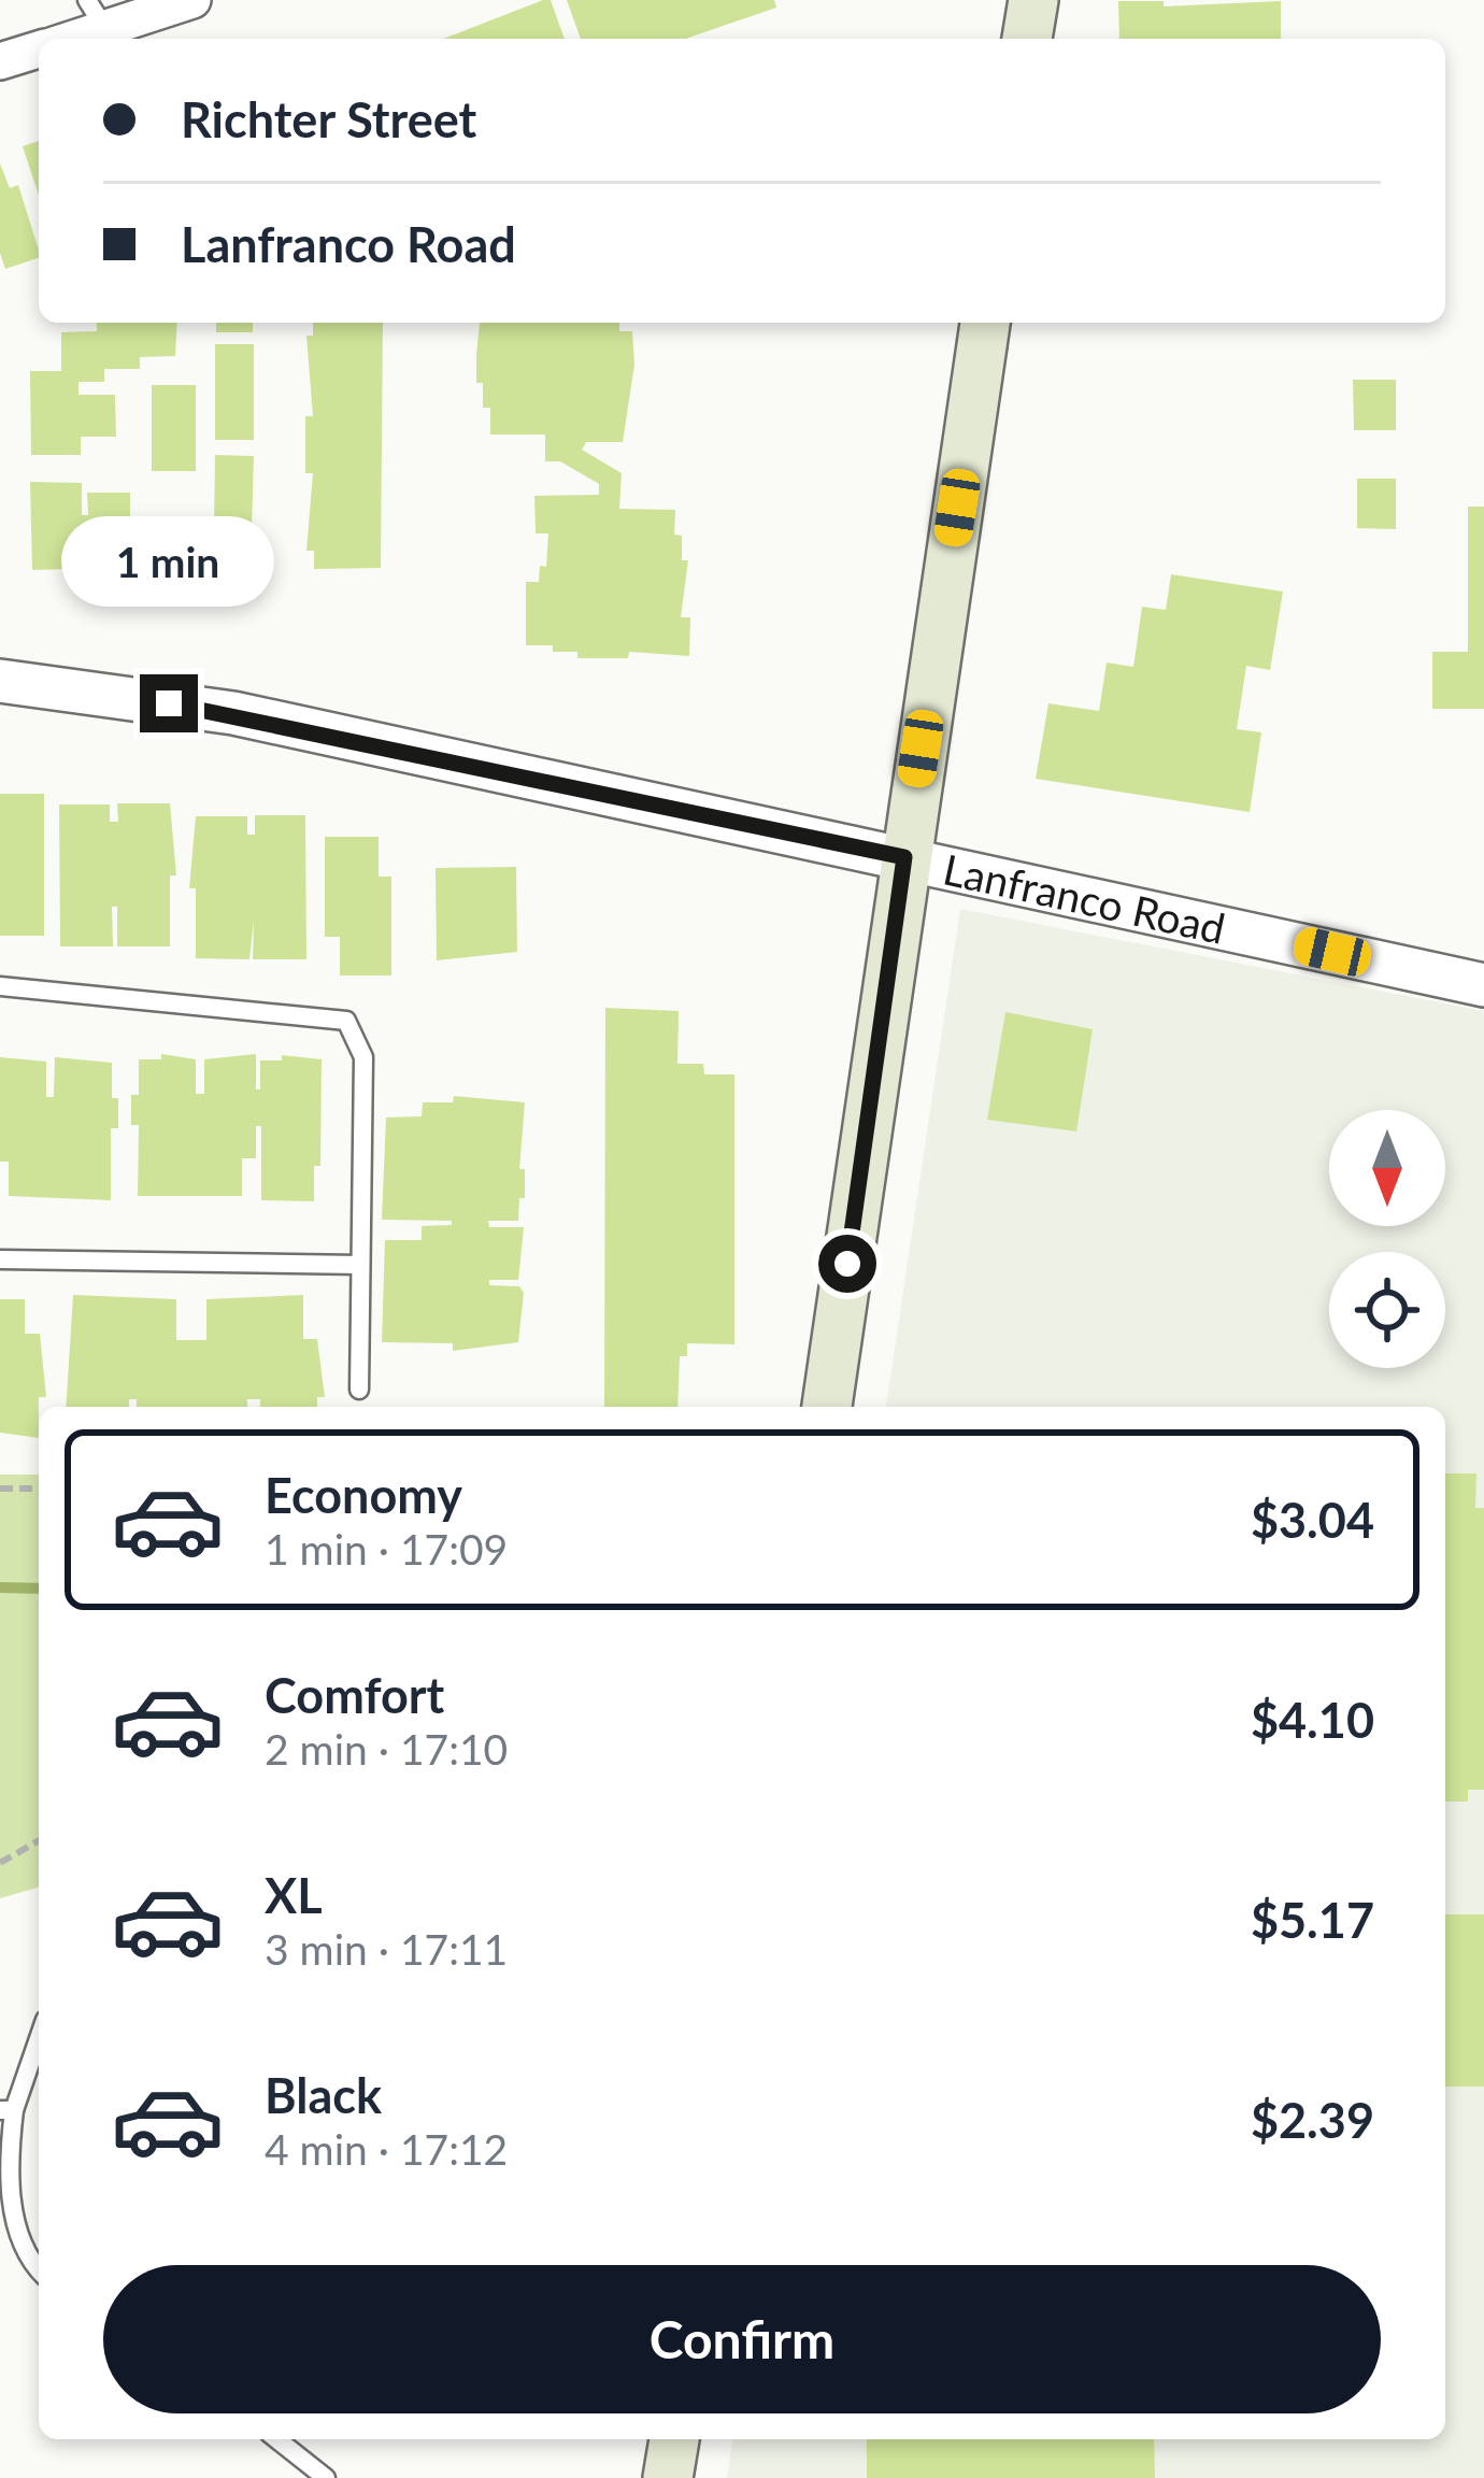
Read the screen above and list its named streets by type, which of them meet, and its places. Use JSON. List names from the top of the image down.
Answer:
{
  "streets": {
    "street": ["Lanfranco Road"]
  },
  "north": "bottom",
  "page": {
    "banner": ["Richter Street", "Lanfranco Road"],
    "bubble": "1 min",
    "list": [
      {
        "name": "Economy",
        "note": "1 min · 17:09",
        "value": "$3.04"
      },
      {
        "name": "Comfort",
        "note": "2 min · 17:10",
        "value": "$4.10"
      },
      {
        "name": "XL",
        "note": "3 min · 17:11",
        "value": "$5.17"
      },
      {
        "name": "Black",
        "note": "4 min · 17:12",
        "value": "$2.39"
      }
    ],
    "buttons": "Confirm"
  }
}
